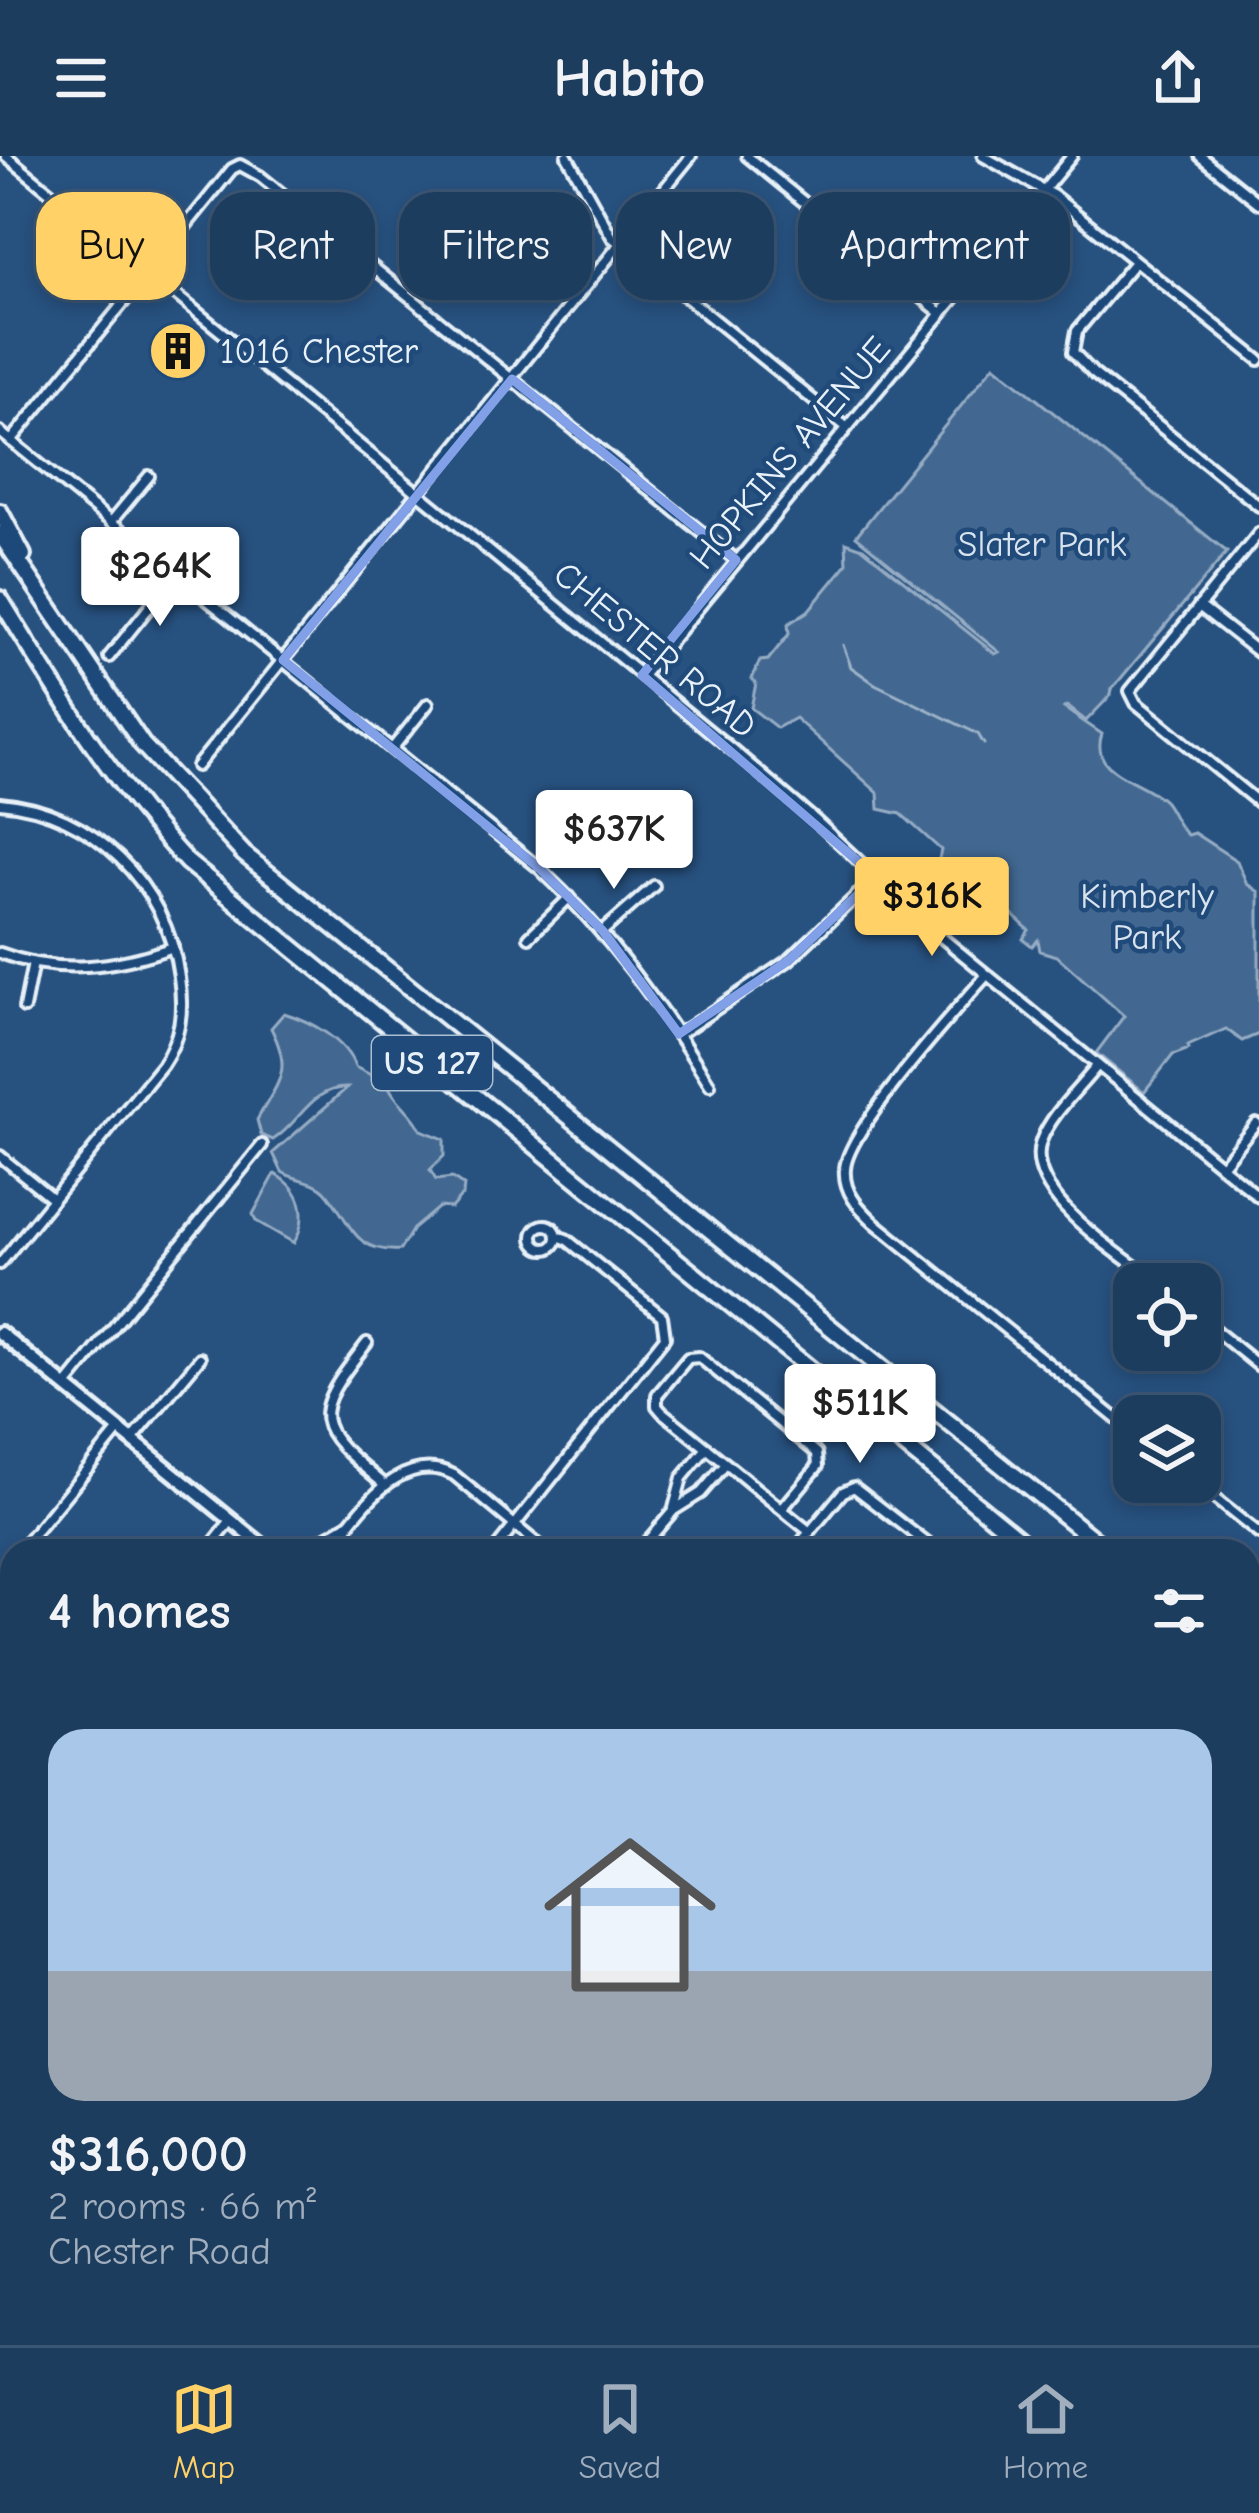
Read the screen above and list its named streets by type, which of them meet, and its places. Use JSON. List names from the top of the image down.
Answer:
{
  "streets": {
    "highway": ["US 127"],
    "street": ["HOPKINS AVENUE", "CHESTER ROAD"]
  },
  "crossings": [
    ["HOPKINS AVENUE", "CHESTER ROAD"]
  ],
  "parks": ["Slater Park", "Kimberly Park"],
  "places": {
    "building": ["1016 Chester"]
  },
  "page": {
    "header": "Habito",
    "chip": [
      "Buy",
      "Rent",
      "Filters",
      "New",
      "Apartment"
    ],
    "price": [
      "$264K",
      "$637K",
      "$316K",
      "$511K"
    ],
    "heading": "4 homes",
    "list": [
      {
        "name": "$316,000",
        "note": "2 rooms · 66 m² · Chester Road"
      }
    ],
    "tabs": ["Map", "Saved", "Home"]
  }
}
